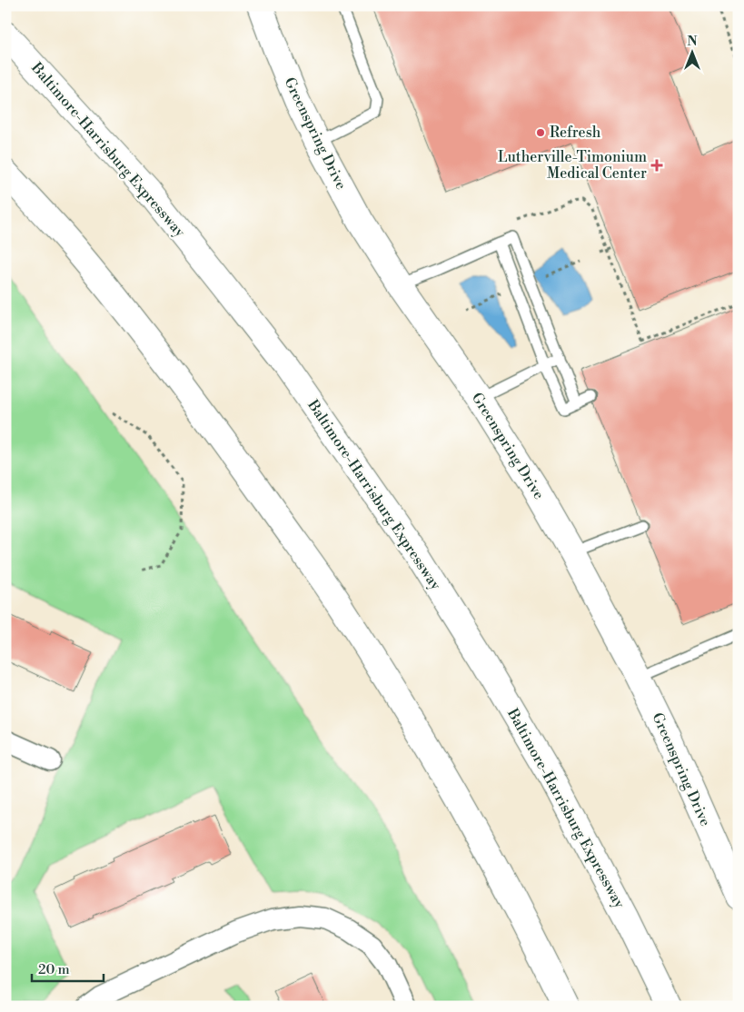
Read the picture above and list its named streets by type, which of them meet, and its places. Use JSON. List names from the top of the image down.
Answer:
{
  "streets": {
    "main road": ["Greenspring Drive", "Baltimore-Harrisburg Expressway"]
  },
  "places": {
    "other": ["Refresh"],
    "health": ["Lutherville-Timonium Medical Center"]
  },
  "scale_bar": "20 m",
  "north": "top"
}
